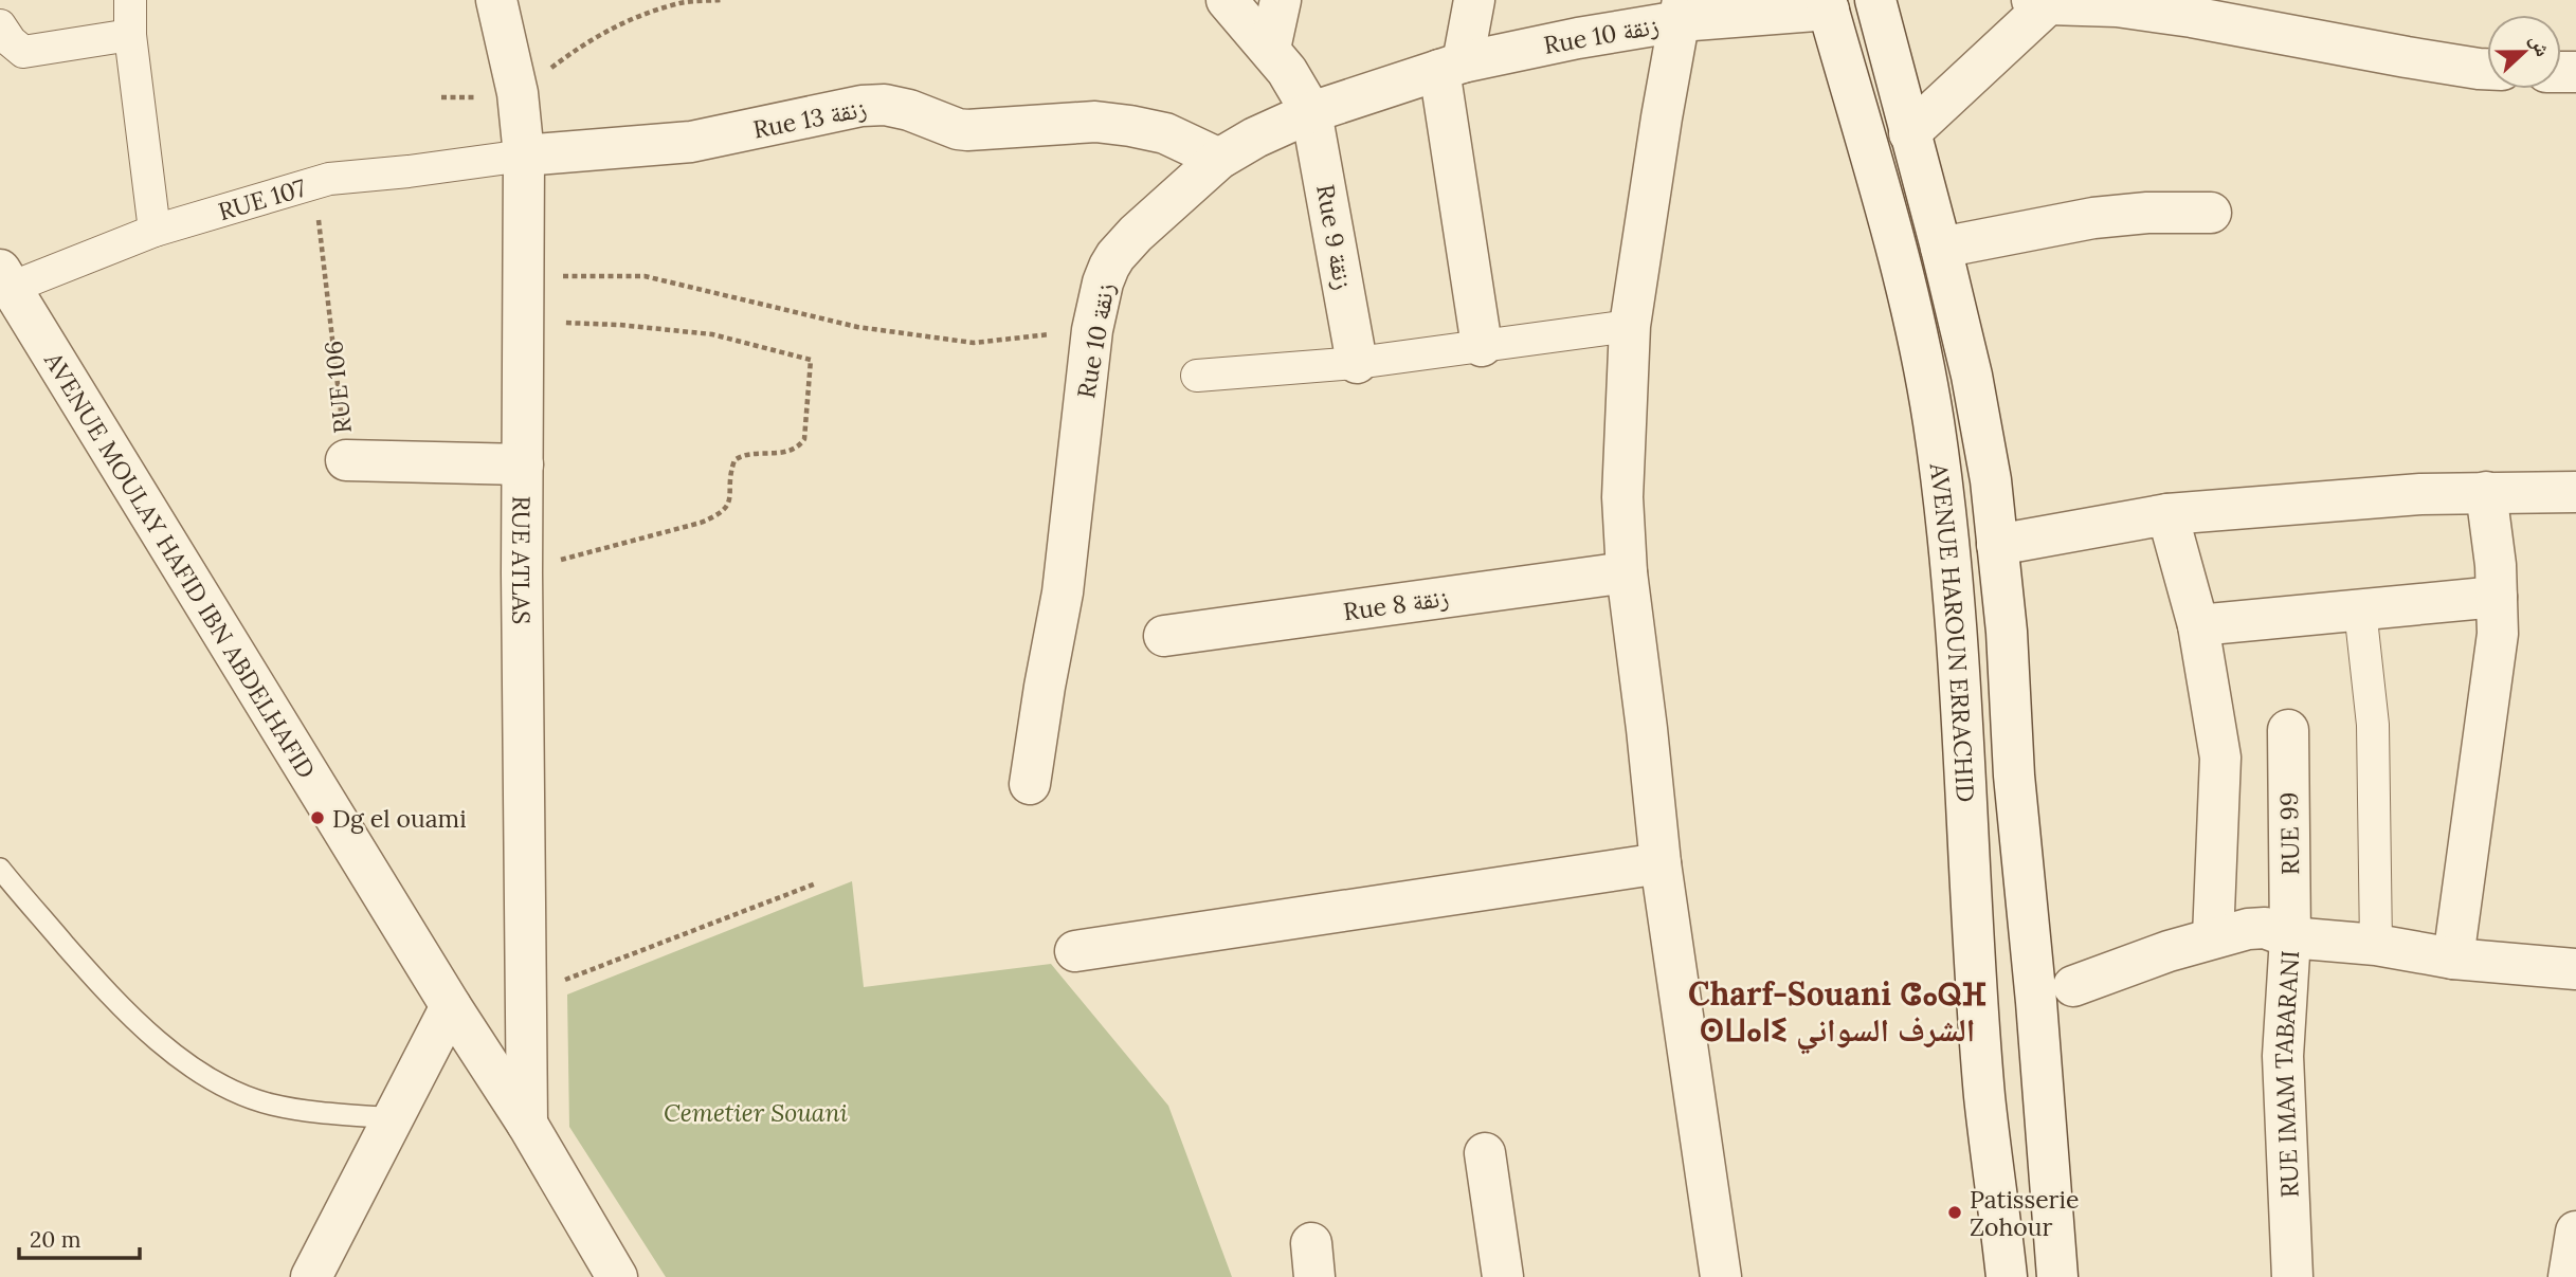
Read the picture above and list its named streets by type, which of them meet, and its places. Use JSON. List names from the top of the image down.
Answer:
{
  "streets": {
    "street": [
      "Rue 10 زنقة",
      "Rue 13 زنقة",
      "RUE 107",
      "Rue 9 زنقة",
      "RUE 106",
      "RUE ATLAS",
      "AVENUE MOULAY HAFID IBN ABDELHAFID",
      "Rue 8 زنقة",
      "AVENUE HAROUN ERRACHID",
      "RUE 99",
      "RUE IMAM TABARANI"
    ]
  },
  "crossings": [
    ["Rue 10 زنقة", "Rue 13 زنقة"],
    ["Rue 10 زنقة", "Rue 9 زنقة"],
    ["Rue 10 زنقة", "AVENUE HAROUN ERRACHID"],
    ["Rue 13 زنقة", "RUE 107"],
    ["Rue 13 زنقة", "RUE ATLAS"],
    ["RUE 107", "RUE 106"],
    ["RUE 107", "RUE ATLAS"],
    ["RUE 107", "AVENUE MOULAY HAFID IBN ABDELHAFID"],
    ["RUE 106", "RUE ATLAS"],
    ["RUE ATLAS", "AVENUE MOULAY HAFID IBN ABDELHAFID"],
    ["RUE 99", "RUE IMAM TABARANI"]
  ],
  "districts": ["Charf-Souani ⵛⴰⵕⴼ ⵙⵡⴰⵏⵉ الشرف السواني"],
  "parks": ["Cemetier Souani"],
  "places": ["Dg el ouami", "Patisserie Zohour"],
  "scale_bar": "20 m",
  "north": "right"
}
